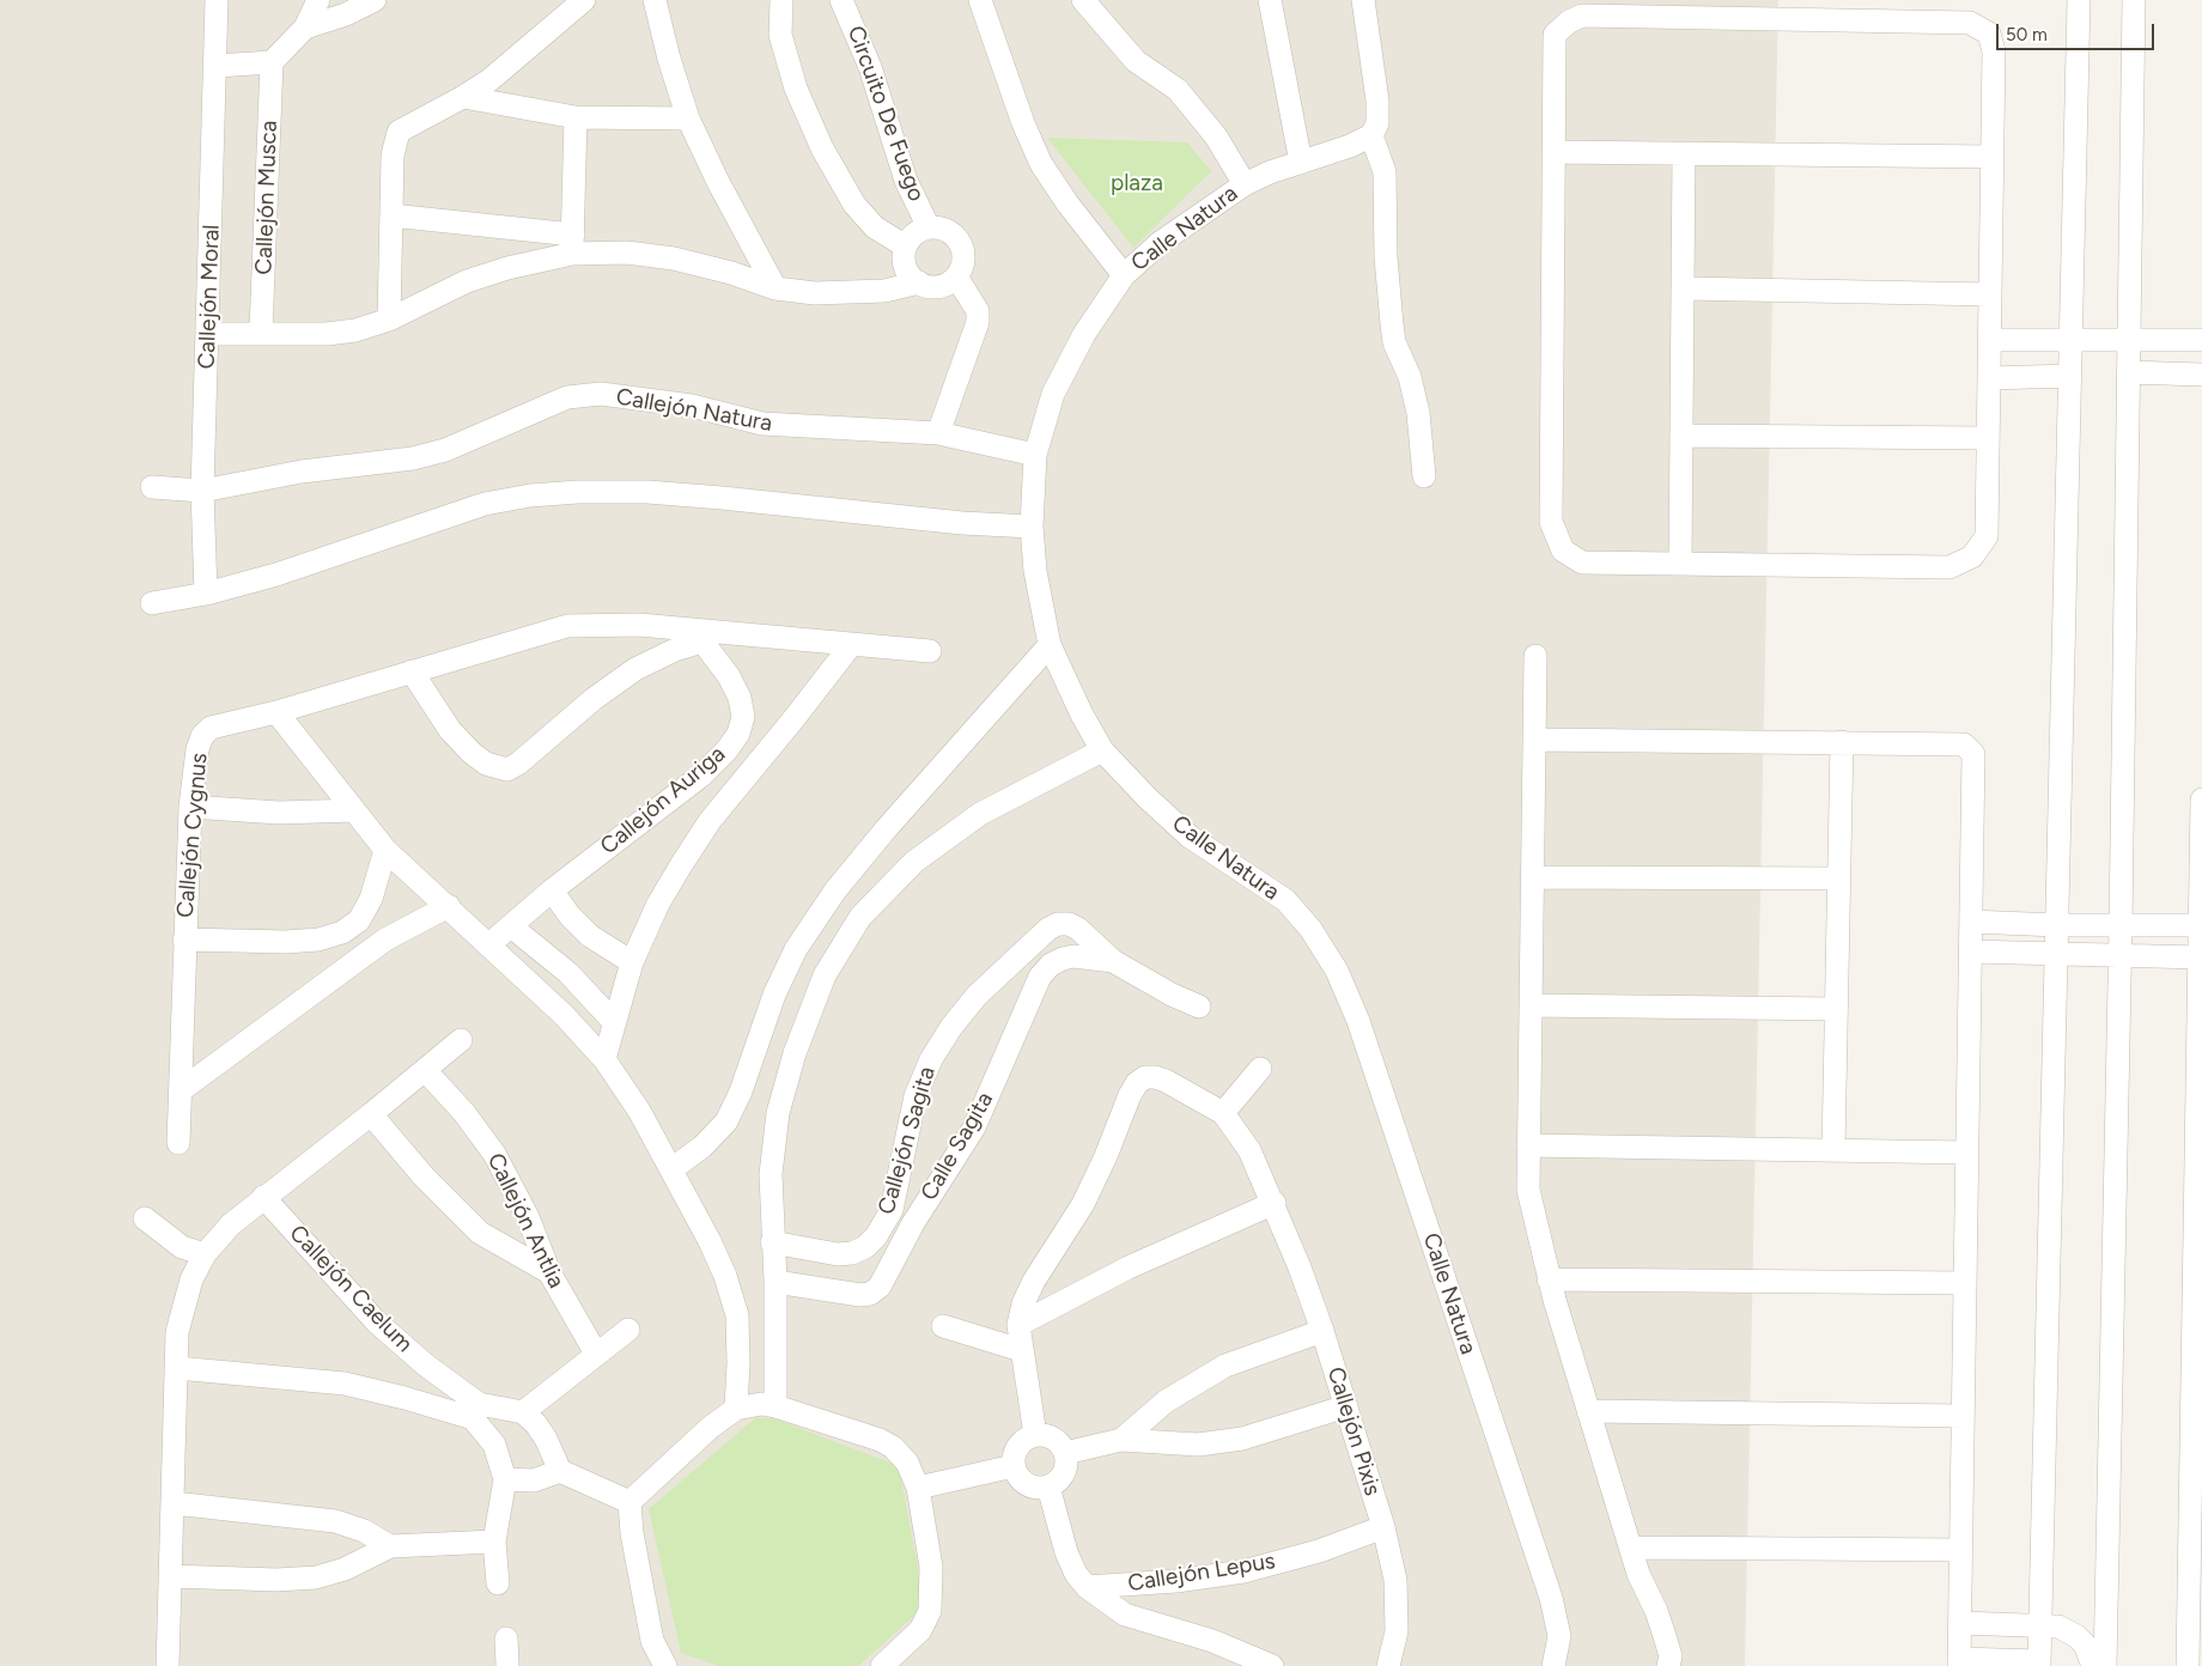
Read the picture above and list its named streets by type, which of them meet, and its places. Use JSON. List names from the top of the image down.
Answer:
{
  "streets": {
    "street": [
      "Circuito De Fuego",
      "Callejón Musca",
      "Calle Natura",
      "Callejón Moral",
      "Callejón Natura",
      "Callejón Auriga",
      "Callejón Cygnus",
      "Callejón Sagita",
      "Calle Sagita",
      "Callejón Antlia",
      "Callejón Caelum",
      "Callejón Pixis",
      "Callejón Lepus"
    ]
  },
  "crossings": [
    ["Calle Natura", "Callejón Natura"],
    ["Callejón Moral", "Callejón Natura"],
    ["Callejón Sagita", "Calle Sagita"],
    ["Callejón Pixis", "Callejón Lepus"]
  ],
  "parks": ["plaza"],
  "scale_bar": "50 m"
}
